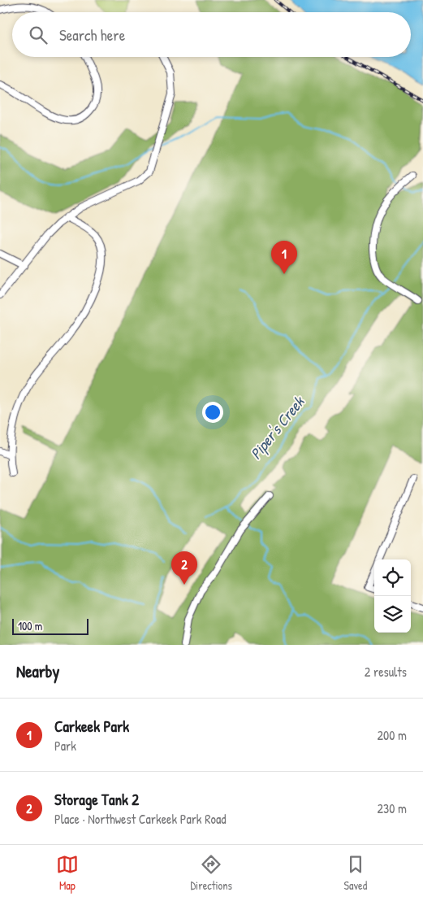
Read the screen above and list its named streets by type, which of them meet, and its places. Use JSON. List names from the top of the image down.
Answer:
{
  "water": ["Piper's Creek"],
  "scale_bar": "100 m",
  "page": {
    "search": "Search here",
    "pins": ["1", "2"],
    "scale": "100 m",
    "heading": ["Nearby", "2 results"],
    "list": [
      {
        "mark": "1",
        "name": "Carkeek Park",
        "note": "Park",
        "value": "200 m"
      },
      {
        "mark": "2",
        "name": "Storage Tank 2",
        "note": "Place · Northwest Carkeek Park Road",
        "value": "230 m"
      }
    ],
    "nav": ["Map", "Directions", "Saved"]
  }
}
